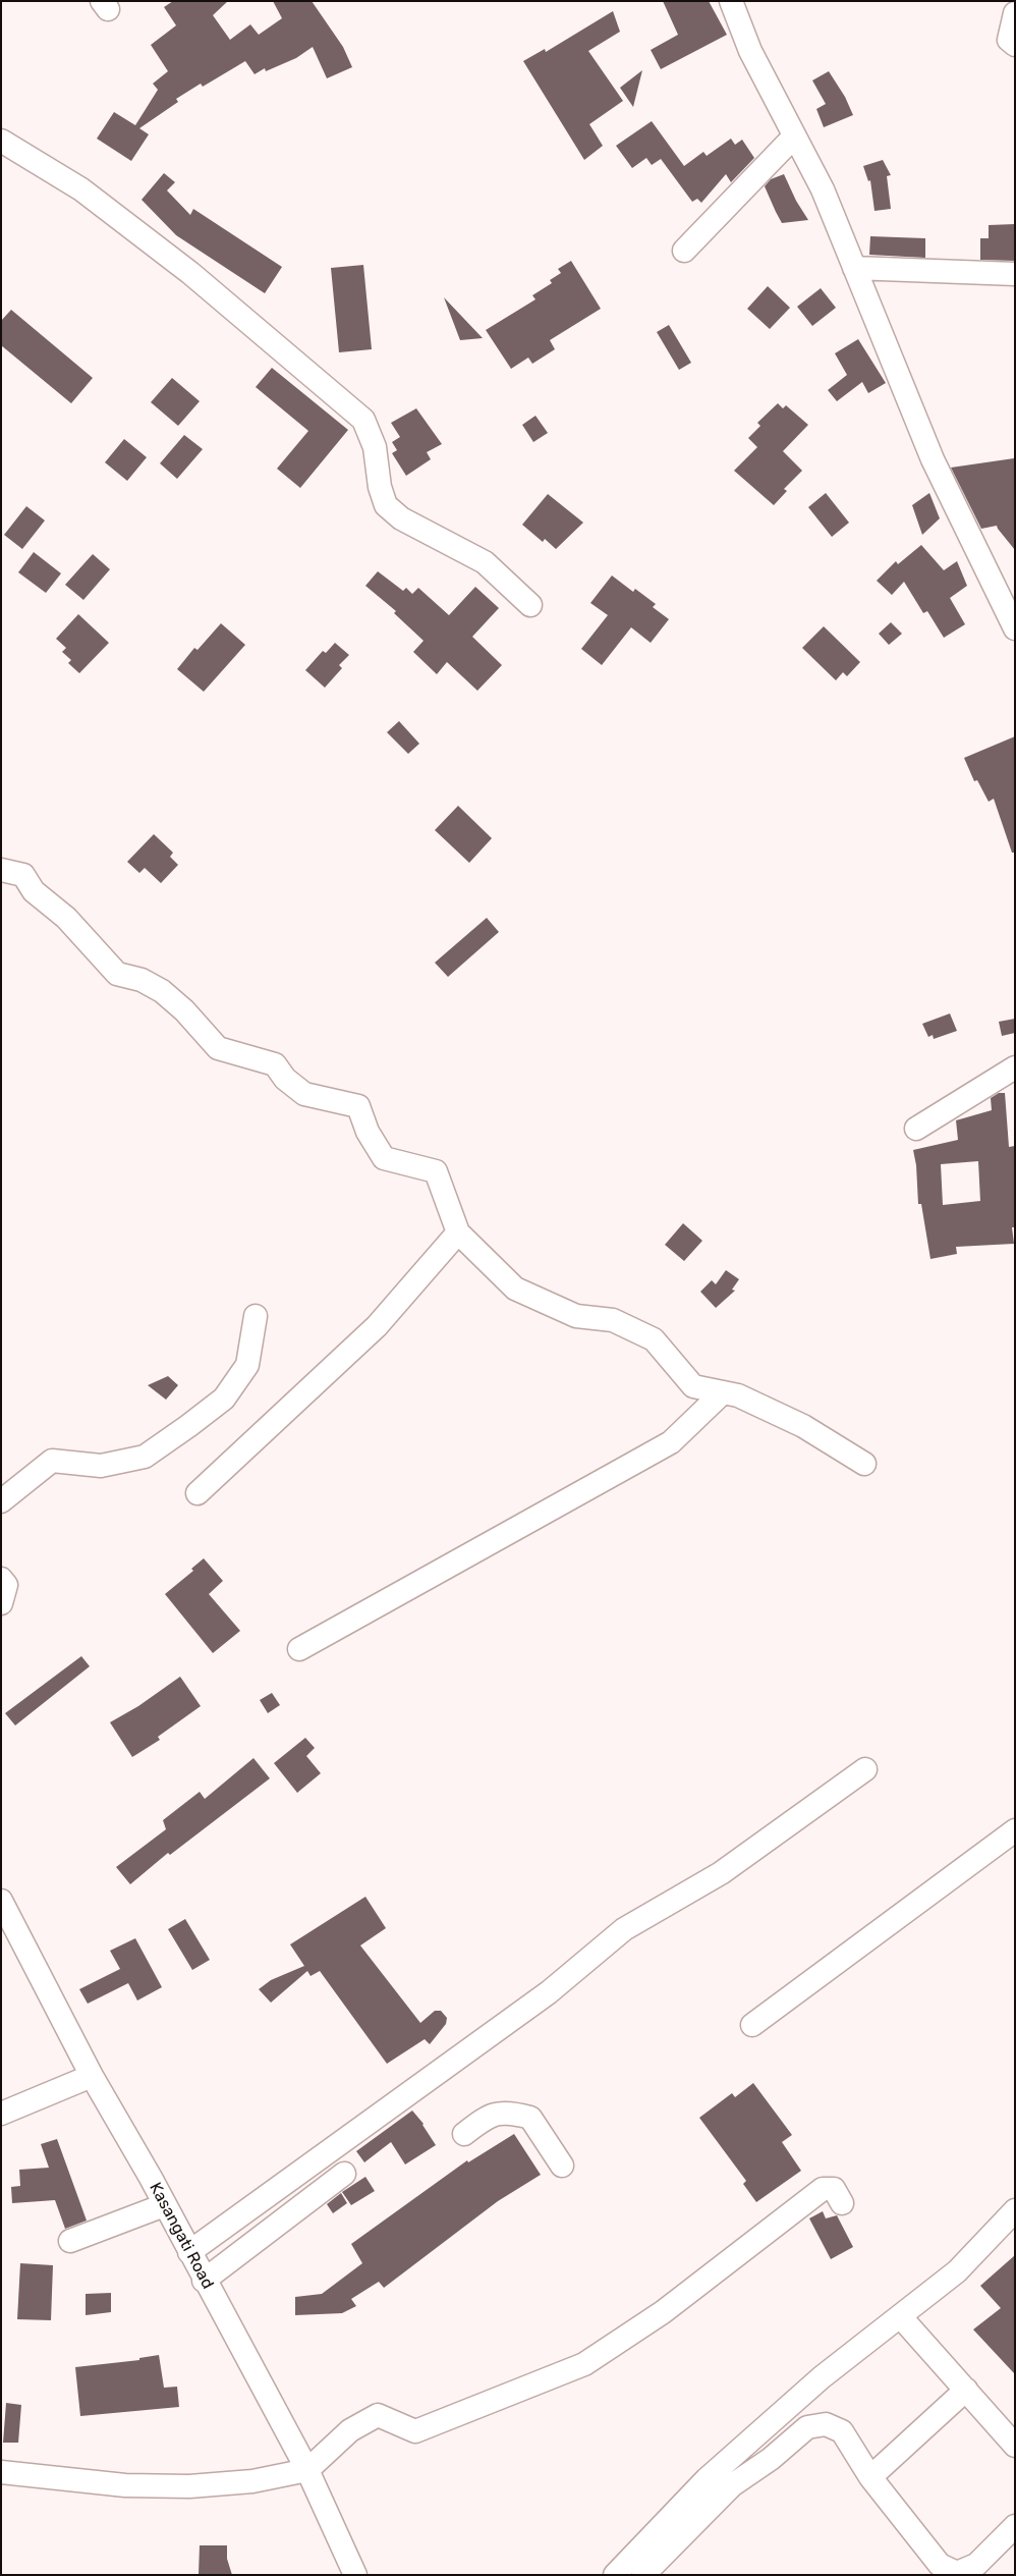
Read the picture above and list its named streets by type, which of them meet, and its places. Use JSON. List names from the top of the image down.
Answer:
{
  "streets": {
    "street": ["Kasangati Road"]
  }
}
